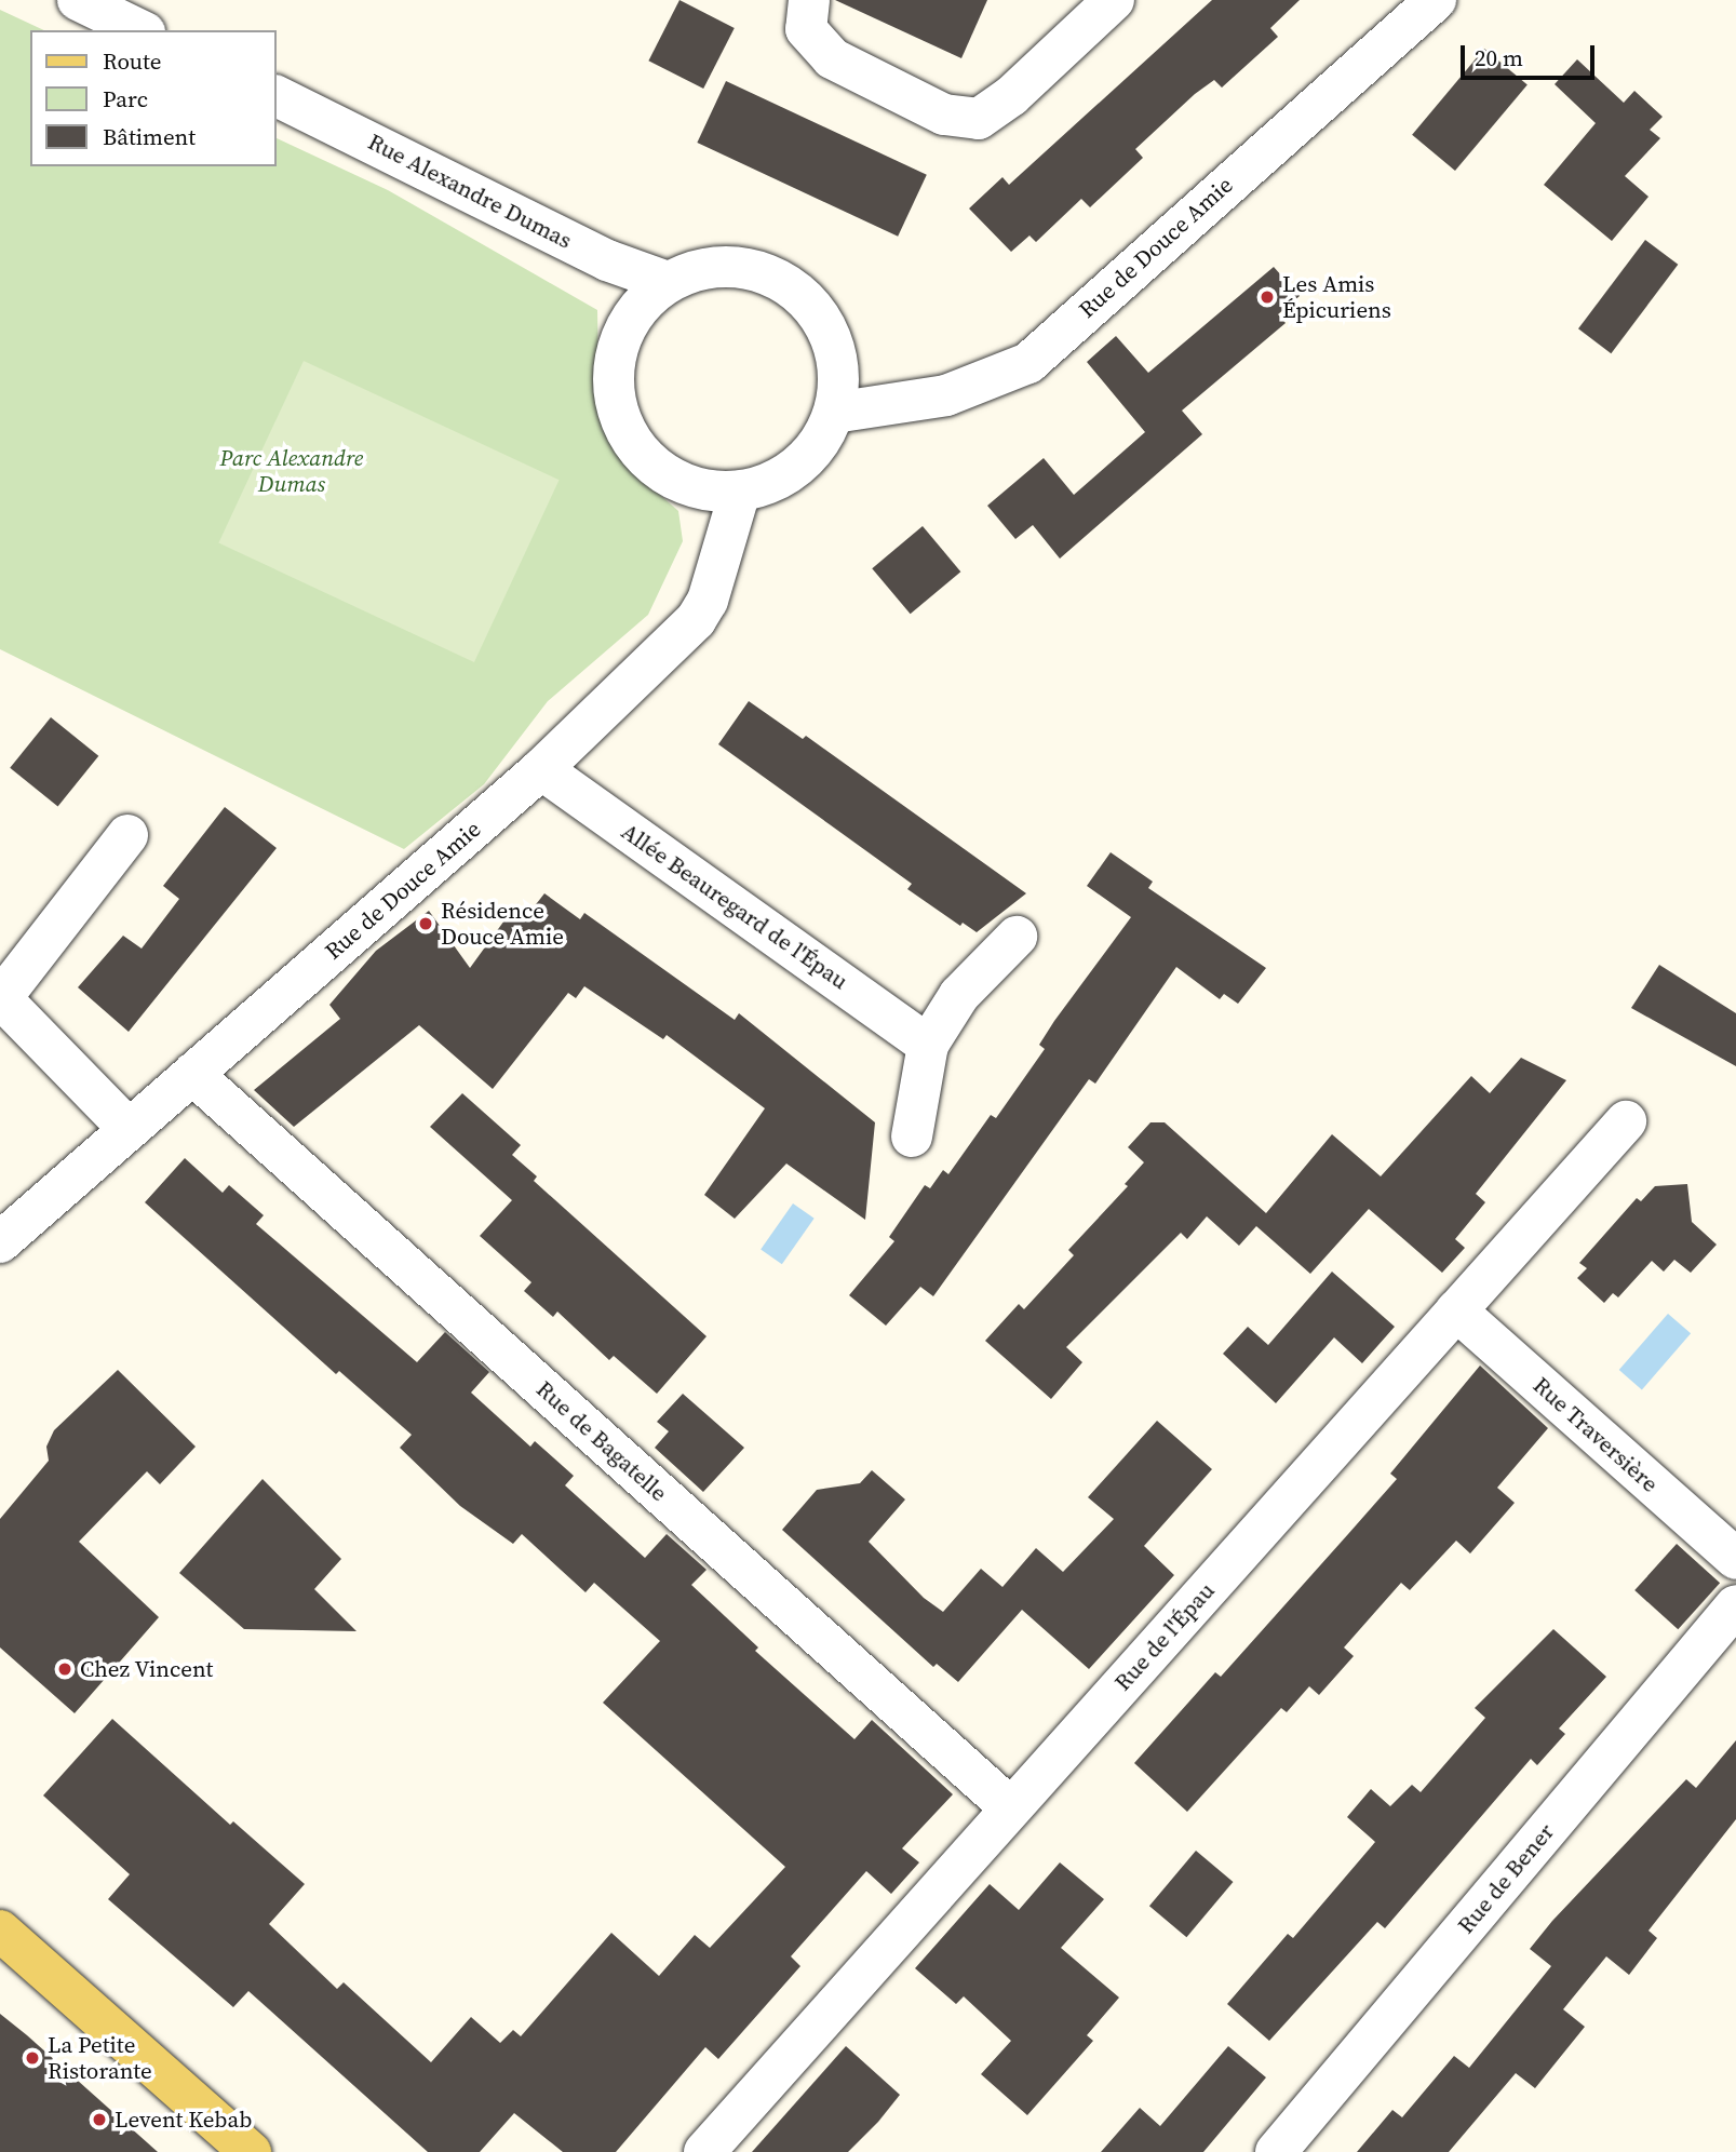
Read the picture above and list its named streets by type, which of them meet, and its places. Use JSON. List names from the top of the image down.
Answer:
{
  "streets": {
    "street": [
      "Rue Alexandre Dumas",
      "Rue de Douce Amie",
      "Allée Beauregard de l'Épau",
      "Rue Traversière",
      "Rue de Bagatelle",
      "Rue de l'Épau",
      "Rue de Bener"
    ]
  },
  "crossings": [
    ["Rue Alexandre Dumas", "Rue de Douce Amie"],
    ["Rue de Douce Amie", "Allée Beauregard de l'Épau"],
    ["Rue de Douce Amie", "Rue de Bagatelle"],
    ["Rue Traversière", "Rue de l'Épau"],
    ["Rue de Bagatelle", "Rue de l'Épau"]
  ],
  "parks": ["Parc Alexandre Dumas"],
  "places": [
    "Les Amis Épicuriens",
    "Résidence Douce Amie",
    "Chez Vincent",
    "La Petite Ristorante",
    "Levent Kebab"
  ],
  "legend": ["Route", "Parc", "Bâtiment"],
  "scale_bar": "20 m"
}
